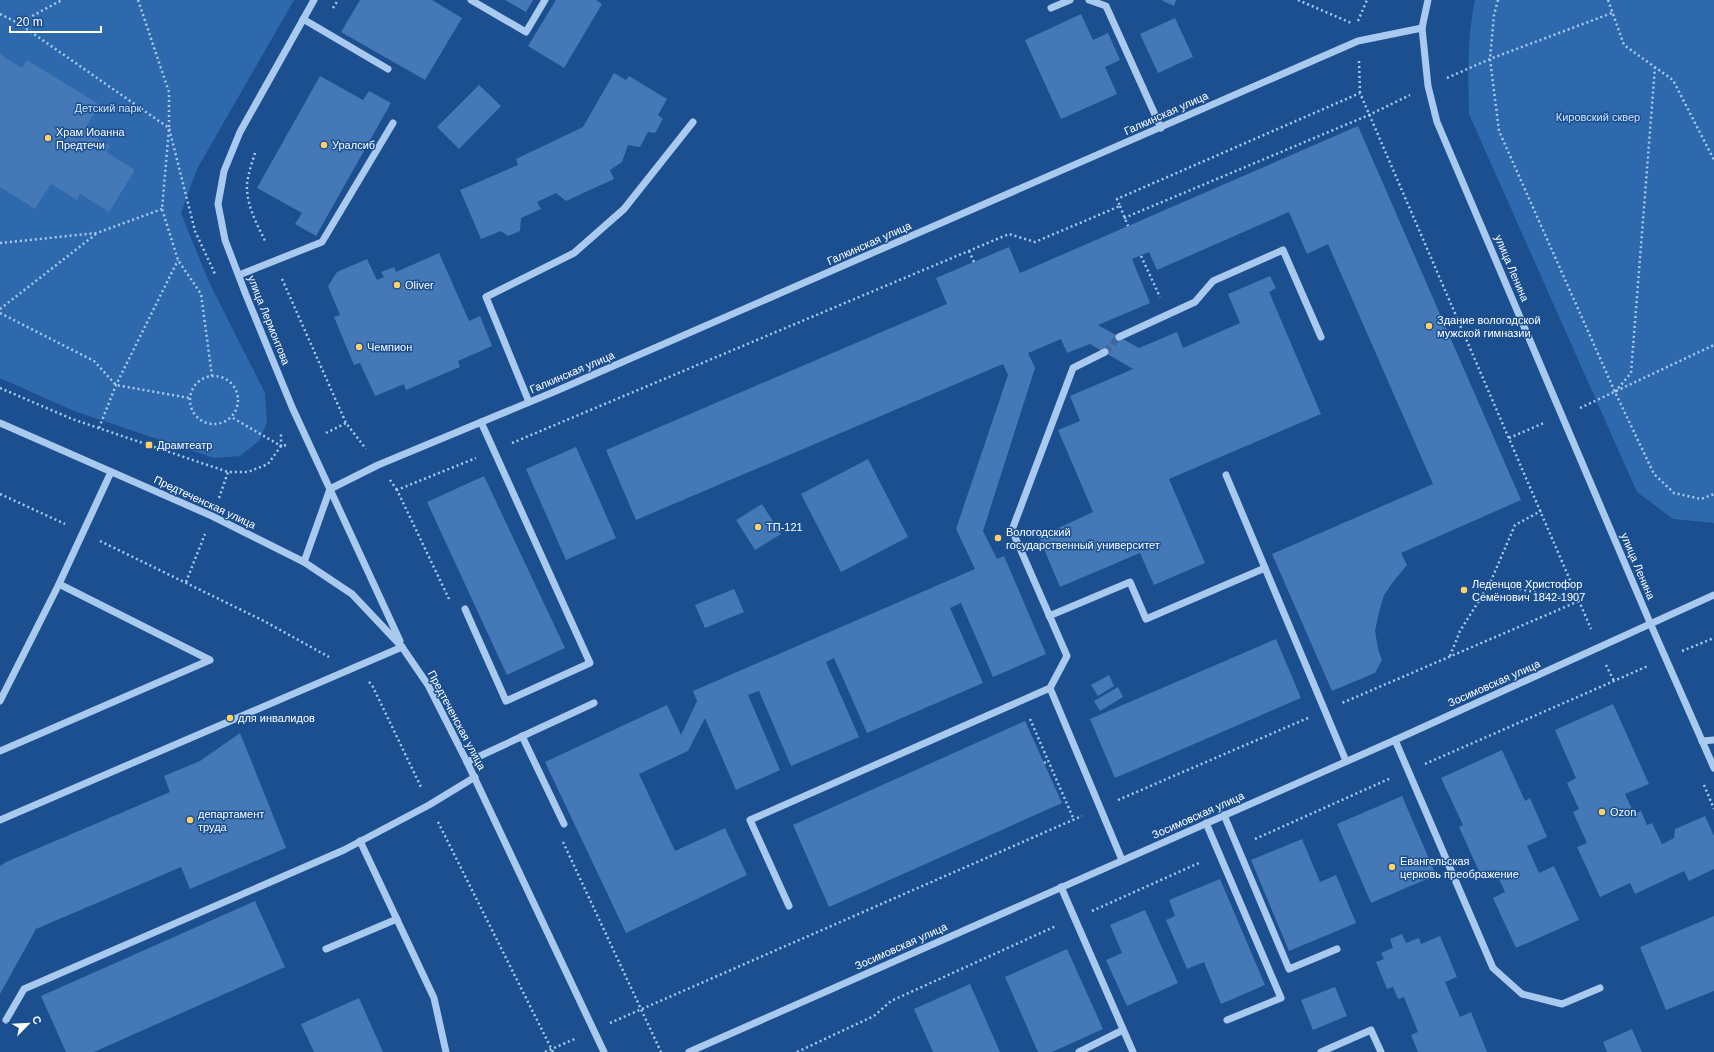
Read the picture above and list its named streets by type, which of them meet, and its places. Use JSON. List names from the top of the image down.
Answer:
{
  "streets": {
    "street": [
      "Галкинская улица",
      "улица Ленина",
      "улица Лермонтова",
      "Предтеченская улица",
      "Зосимовская улица"
    ]
  },
  "crossings": [
    ["Галкинская улица", "улица Ленина"],
    ["Галкинская улица", "улица Лермонтова"],
    ["улица Ленина", "Зосимовская улица"],
    ["улица Лермонтова", "Предтеченская улица"]
  ],
  "parks": ["Детский парк", "Кировский сквер"],
  "places": {
    "other": [
      "Храм Иоанна Предтечи",
      "Уралсиб",
      "Oliver",
      "Здание вологодской мужской гимназии",
      "Чемпион",
      "ТП-121",
      "Вологодский государственный университет",
      "Леденцов Христофор Семёнович 1842-1907",
      "для инвалидов",
      "Ozon",
      "департамент труда",
      "Евангельская церковь преображение"
    ],
    "transit": ["Драмтеатр"]
  },
  "scale_bar": "20 m",
  "north": "top right"
}
